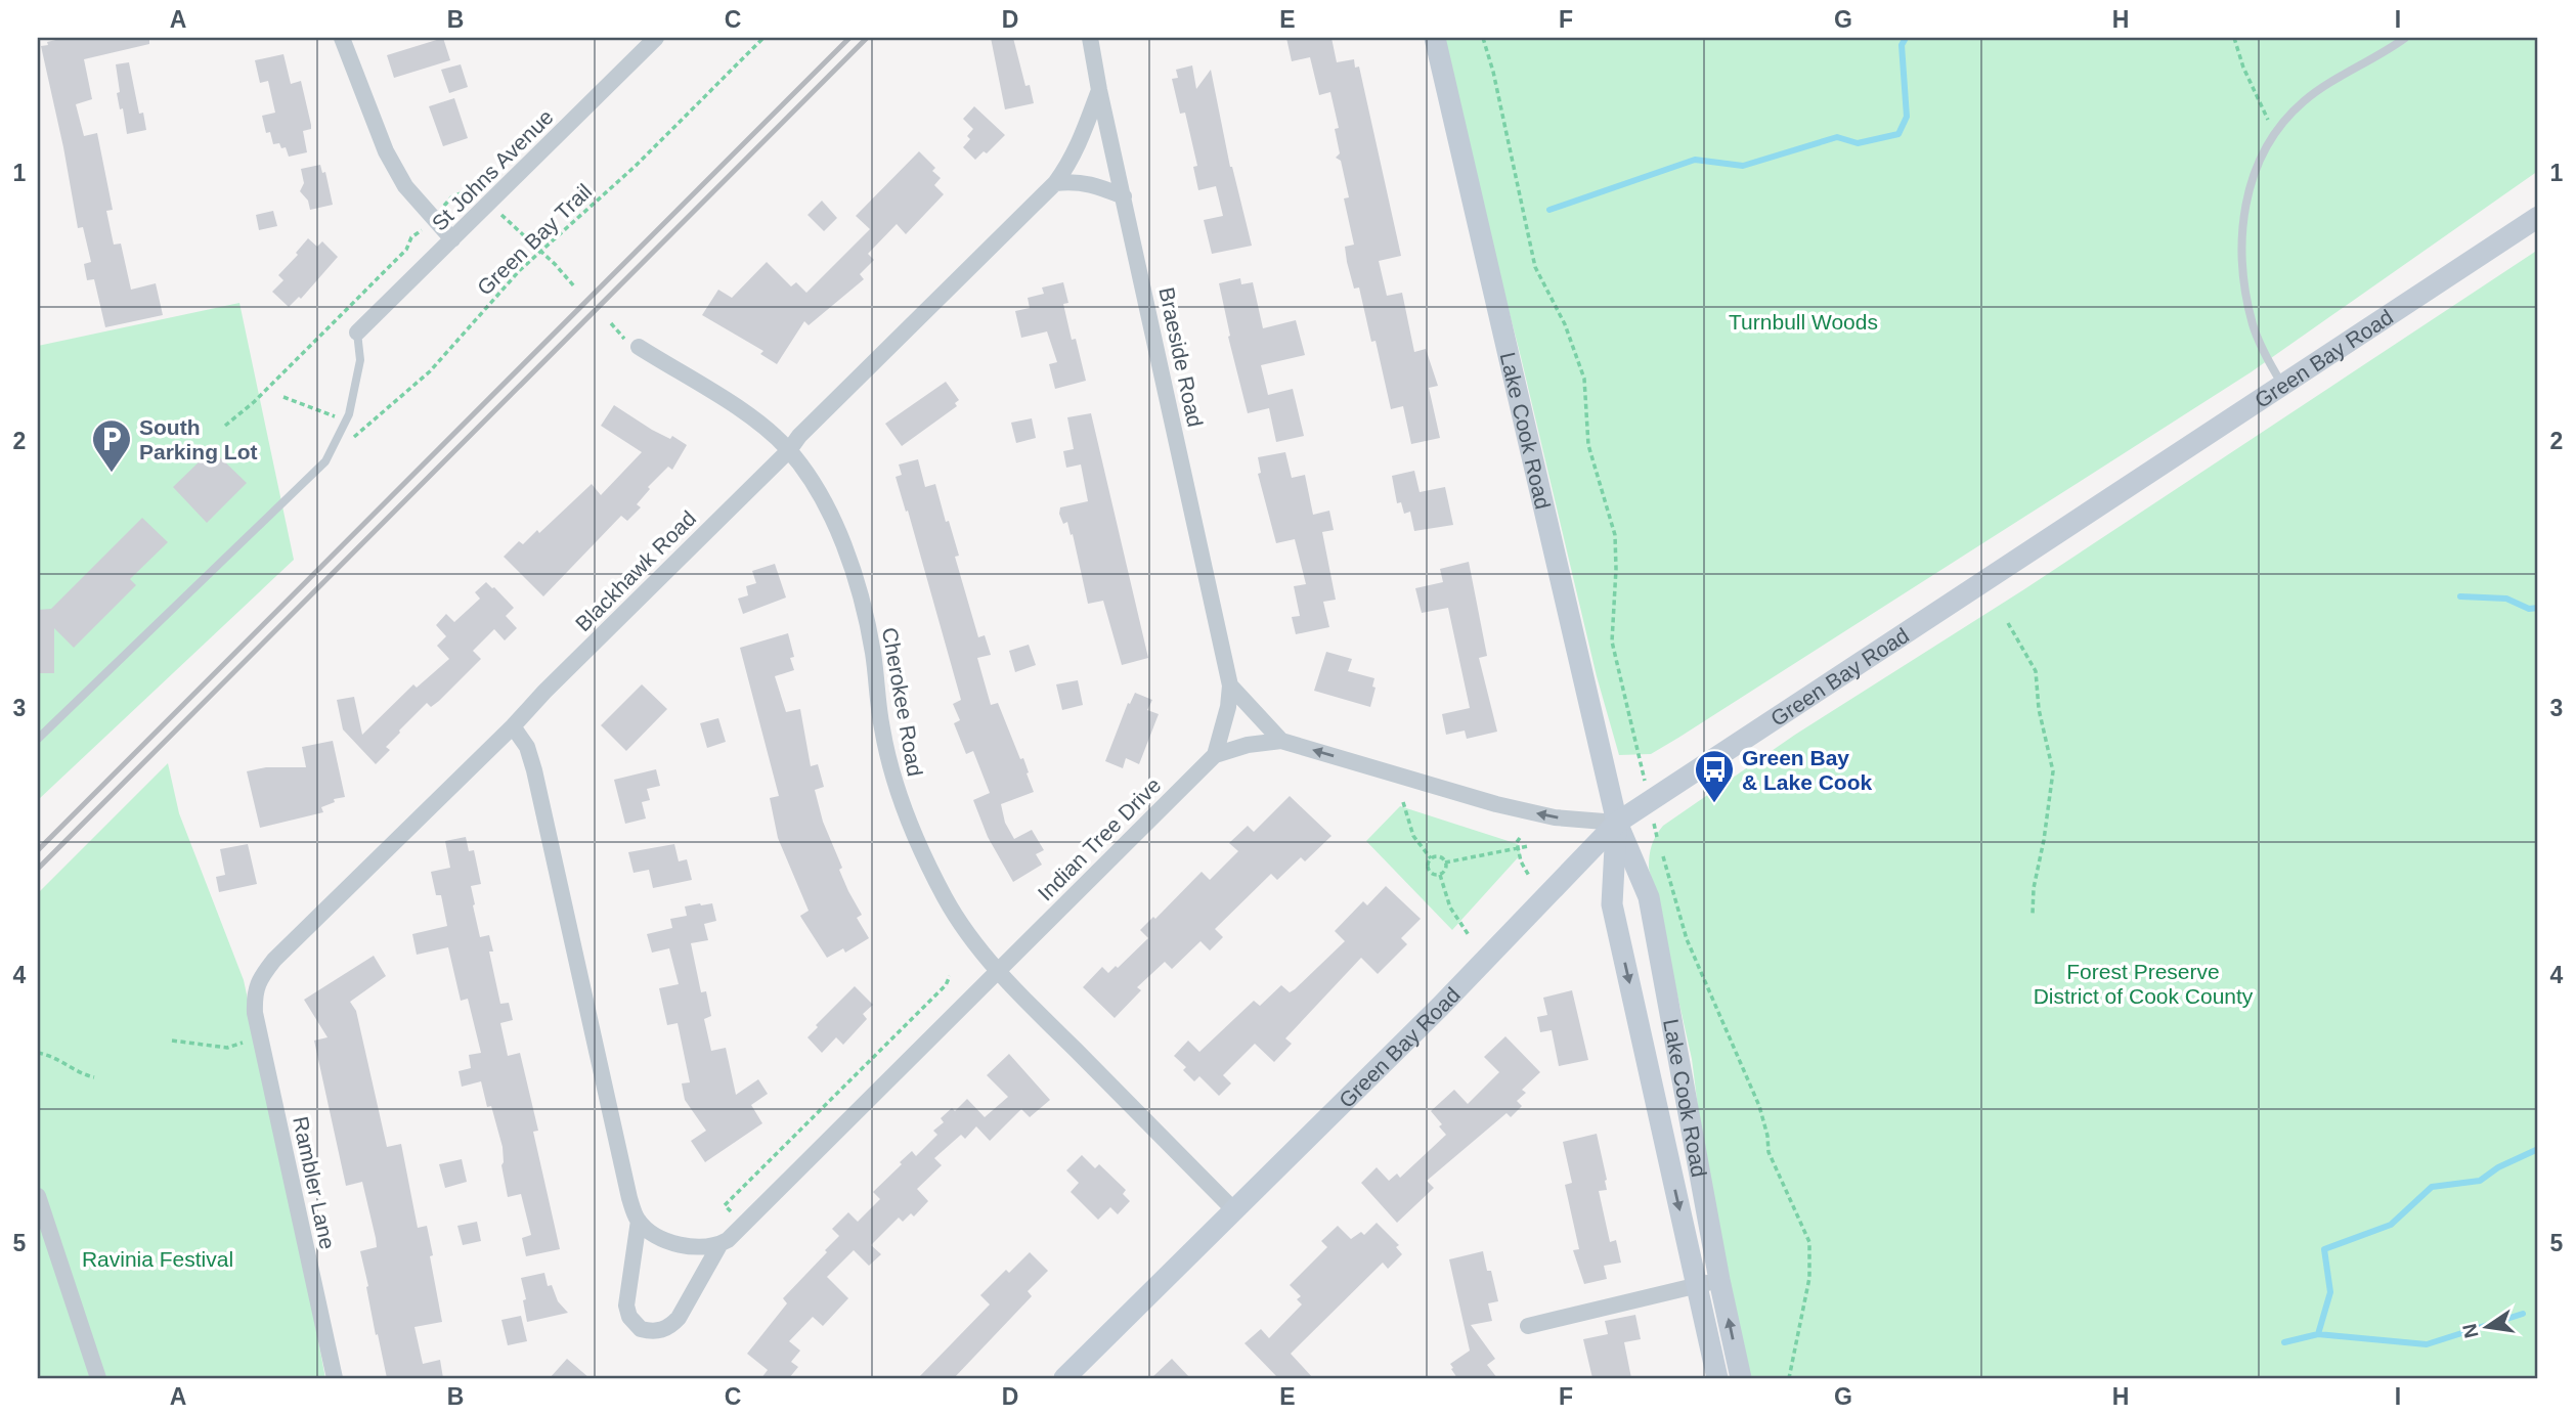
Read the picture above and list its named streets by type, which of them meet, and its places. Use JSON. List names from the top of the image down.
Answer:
{
  "streets": {
    "main road": ["Green Bay Road", "Lake Cook Road"],
    "street": [
      "St Johns Avenue",
      "Braeside Road",
      "Blackhawk Road",
      "Cherokee Road",
      "Indian Tree Drive",
      "Rambler Lane"
    ],
    "path": ["Green Bay Trail"]
  },
  "crossings": [
    ["Braeside Road", "Blackhawk Road"],
    ["Braeside Road", "Indian Tree Drive"],
    ["Green Bay Road", "Lake Cook Road"],
    ["Green Bay Road", "Cherokee Road"],
    ["Green Bay Road", "Indian Tree Drive"],
    ["Lake Cook Road", "Indian Tree Drive"],
    ["Blackhawk Road", "Cherokee Road"],
    ["Blackhawk Road", "Indian Tree Drive"],
    ["Blackhawk Road", "Rambler Lane"],
    ["Cherokee Road", "Indian Tree Drive"]
  ],
  "parks": ["Turnbull Woods", "Forest Preserve District of Cook County", "Ravinia Festival"],
  "places": {
    "parking": ["South Parking Lot"],
    "bus stop": ["Green Bay & Lake Cook"]
  },
  "north": "left",
  "grid": {
    "columns": [
      "A",
      "B",
      "C",
      "D",
      "E",
      "F",
      "G",
      "H",
      "I"
    ],
    "rows": [
      "1",
      "2",
      "3",
      "4",
      "5"
    ]
  }
}
